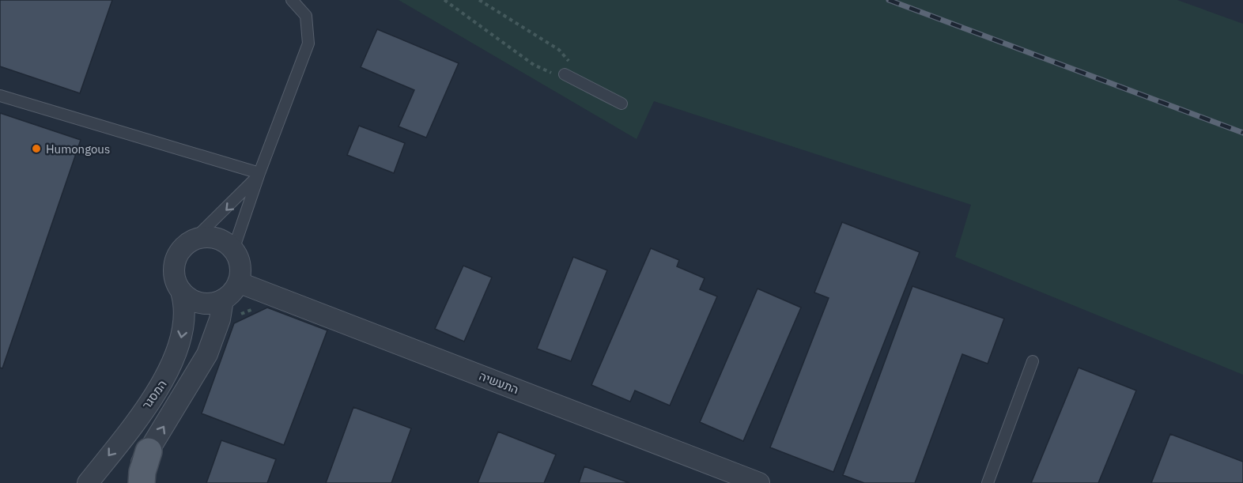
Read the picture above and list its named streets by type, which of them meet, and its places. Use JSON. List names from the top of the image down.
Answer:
{
  "streets": {
    "street": ["התעשיה", "המסגר"]
  },
  "crossings": [
    ["התעשיה", "המסגר"]
  ],
  "places": ["Humongous"]
}
